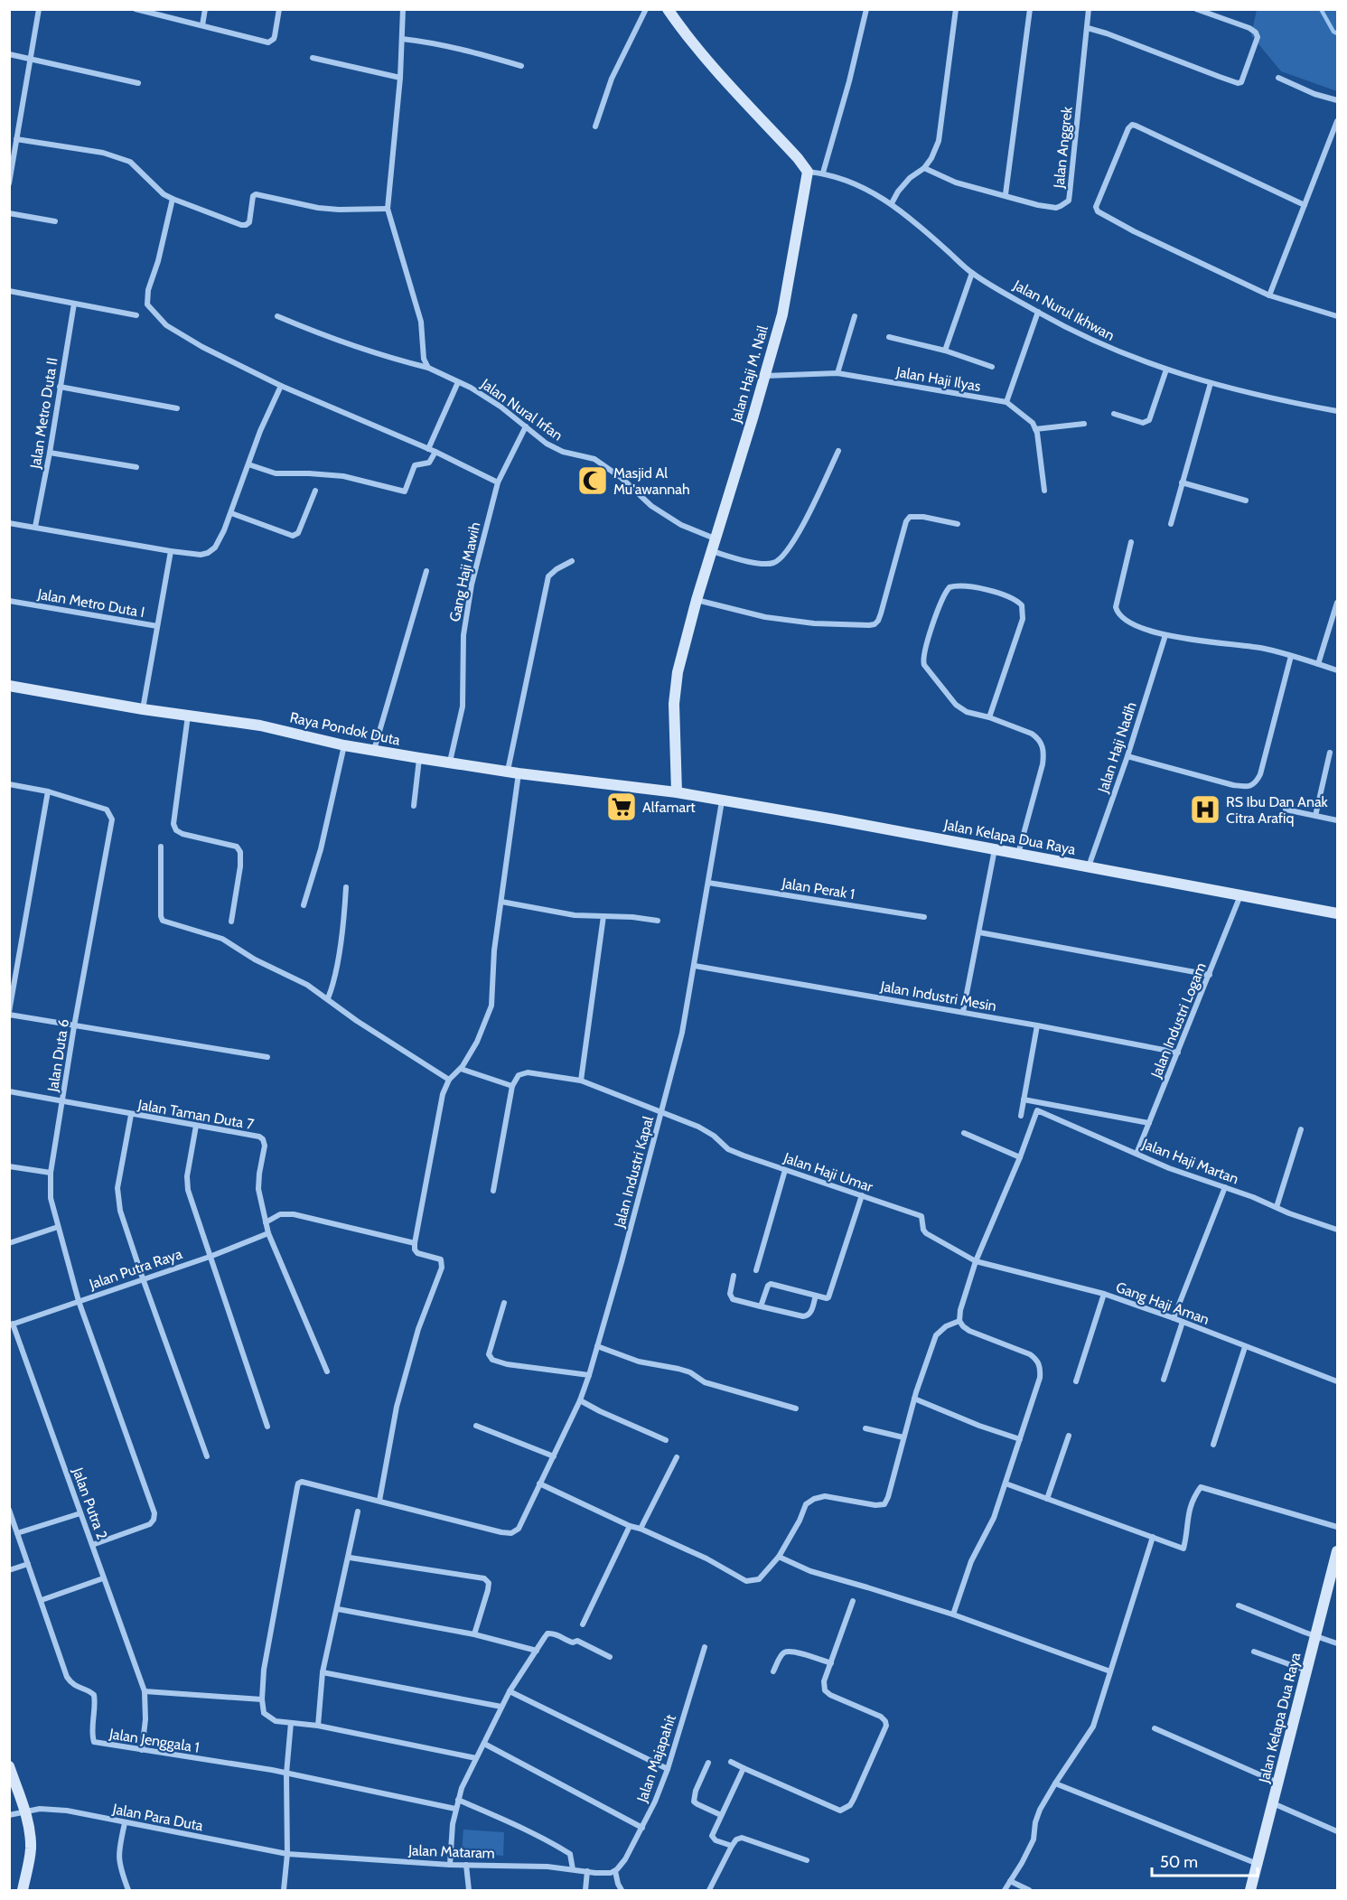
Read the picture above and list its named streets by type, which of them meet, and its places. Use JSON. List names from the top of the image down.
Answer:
{
  "streets": {
    "main road": ["Jalan Haji M. Nail", "Raya Pondok Duta", "Jalan Kelapa Dua Raya"],
    "street": [
      "Jalan Anggrek",
      "Jalan Nurul Ikhwan",
      "Jalan Haji Ilyas",
      "Jalan Nural Irfan",
      "Jalan Metro Duta II",
      "Gang Haji Mawih",
      "Jalan Metro Duta I",
      "Jalan Haji Nadih",
      "Jalan Perak 1",
      "Jalan Industri Mesin",
      "Jalan Industri Logam",
      "Jalan Duta 6",
      "Jalan Taman Duta 7",
      "Jalan Haji Martan",
      "Jalan Industri Kapal",
      "Jalan Haji Umar",
      "Jalan Putra Raya",
      "Gang Haji Aman",
      "Jalan Putra 2",
      "Jalan Jenggala 1",
      "Jalan Majapahit",
      "Jalan Para Duta",
      "Jalan Mataram"
    ]
  },
  "crossings": [
    ["Jalan Nurul Ikhwan", "Jalan Haji M. Nail"],
    ["Jalan Haji M. Nail", "Jalan Haji Ilyas"],
    ["Jalan Haji M. Nail", "Jalan Nural Irfan"],
    ["Jalan Haji M. Nail", "Raya Pondok Duta"],
    ["Jalan Haji M. Nail", "Jalan Kelapa Dua Raya"],
    ["Jalan Nural Irfan", "Gang Haji Mawih"],
    ["Gang Haji Mawih", "Raya Pondok Duta"],
    ["Raya Pondok Duta", "Jalan Kelapa Dua Raya"],
    ["Jalan Haji Nadih", "Jalan Kelapa Dua Raya"],
    ["Jalan Kelapa Dua Raya", "Jalan Industri Logam"],
    ["Jalan Kelapa Dua Raya", "Jalan Industri Kapal"],
    ["Jalan Perak 1", "Jalan Industri Kapal"],
    ["Jalan Industri Mesin", "Jalan Industri Logam"],
    ["Jalan Industri Mesin", "Jalan Industri Kapal"],
    ["Jalan Industri Logam", "Jalan Haji Martan"],
    ["Jalan Duta 6", "Jalan Taman Duta 7"],
    ["Jalan Duta 6", "Jalan Putra Raya"],
    ["Jalan Duta 6", "Jalan Putra 2"],
    ["Jalan Taman Duta 7", "Jalan Putra Raya"],
    ["Jalan Industri Kapal", "Jalan Haji Umar"],
    ["Jalan Haji Umar", "Gang Haji Aman"],
    ["Jalan Putra Raya", "Jalan Putra 2"],
    ["Jalan Putra 2", "Jalan Jenggala 1"],
    ["Jalan Majapahit", "Jalan Mataram"],
    ["Jalan Para Duta", "Jalan Mataram"]
  ],
  "places": {
    "mosque": ["Masjid Al Mu'awannah"],
    "supermarket": ["Alfamart"],
    "hospital": ["RS Ibu Dan Anak Citra Arafiq"]
  },
  "scale_bar": "50 m"
}
